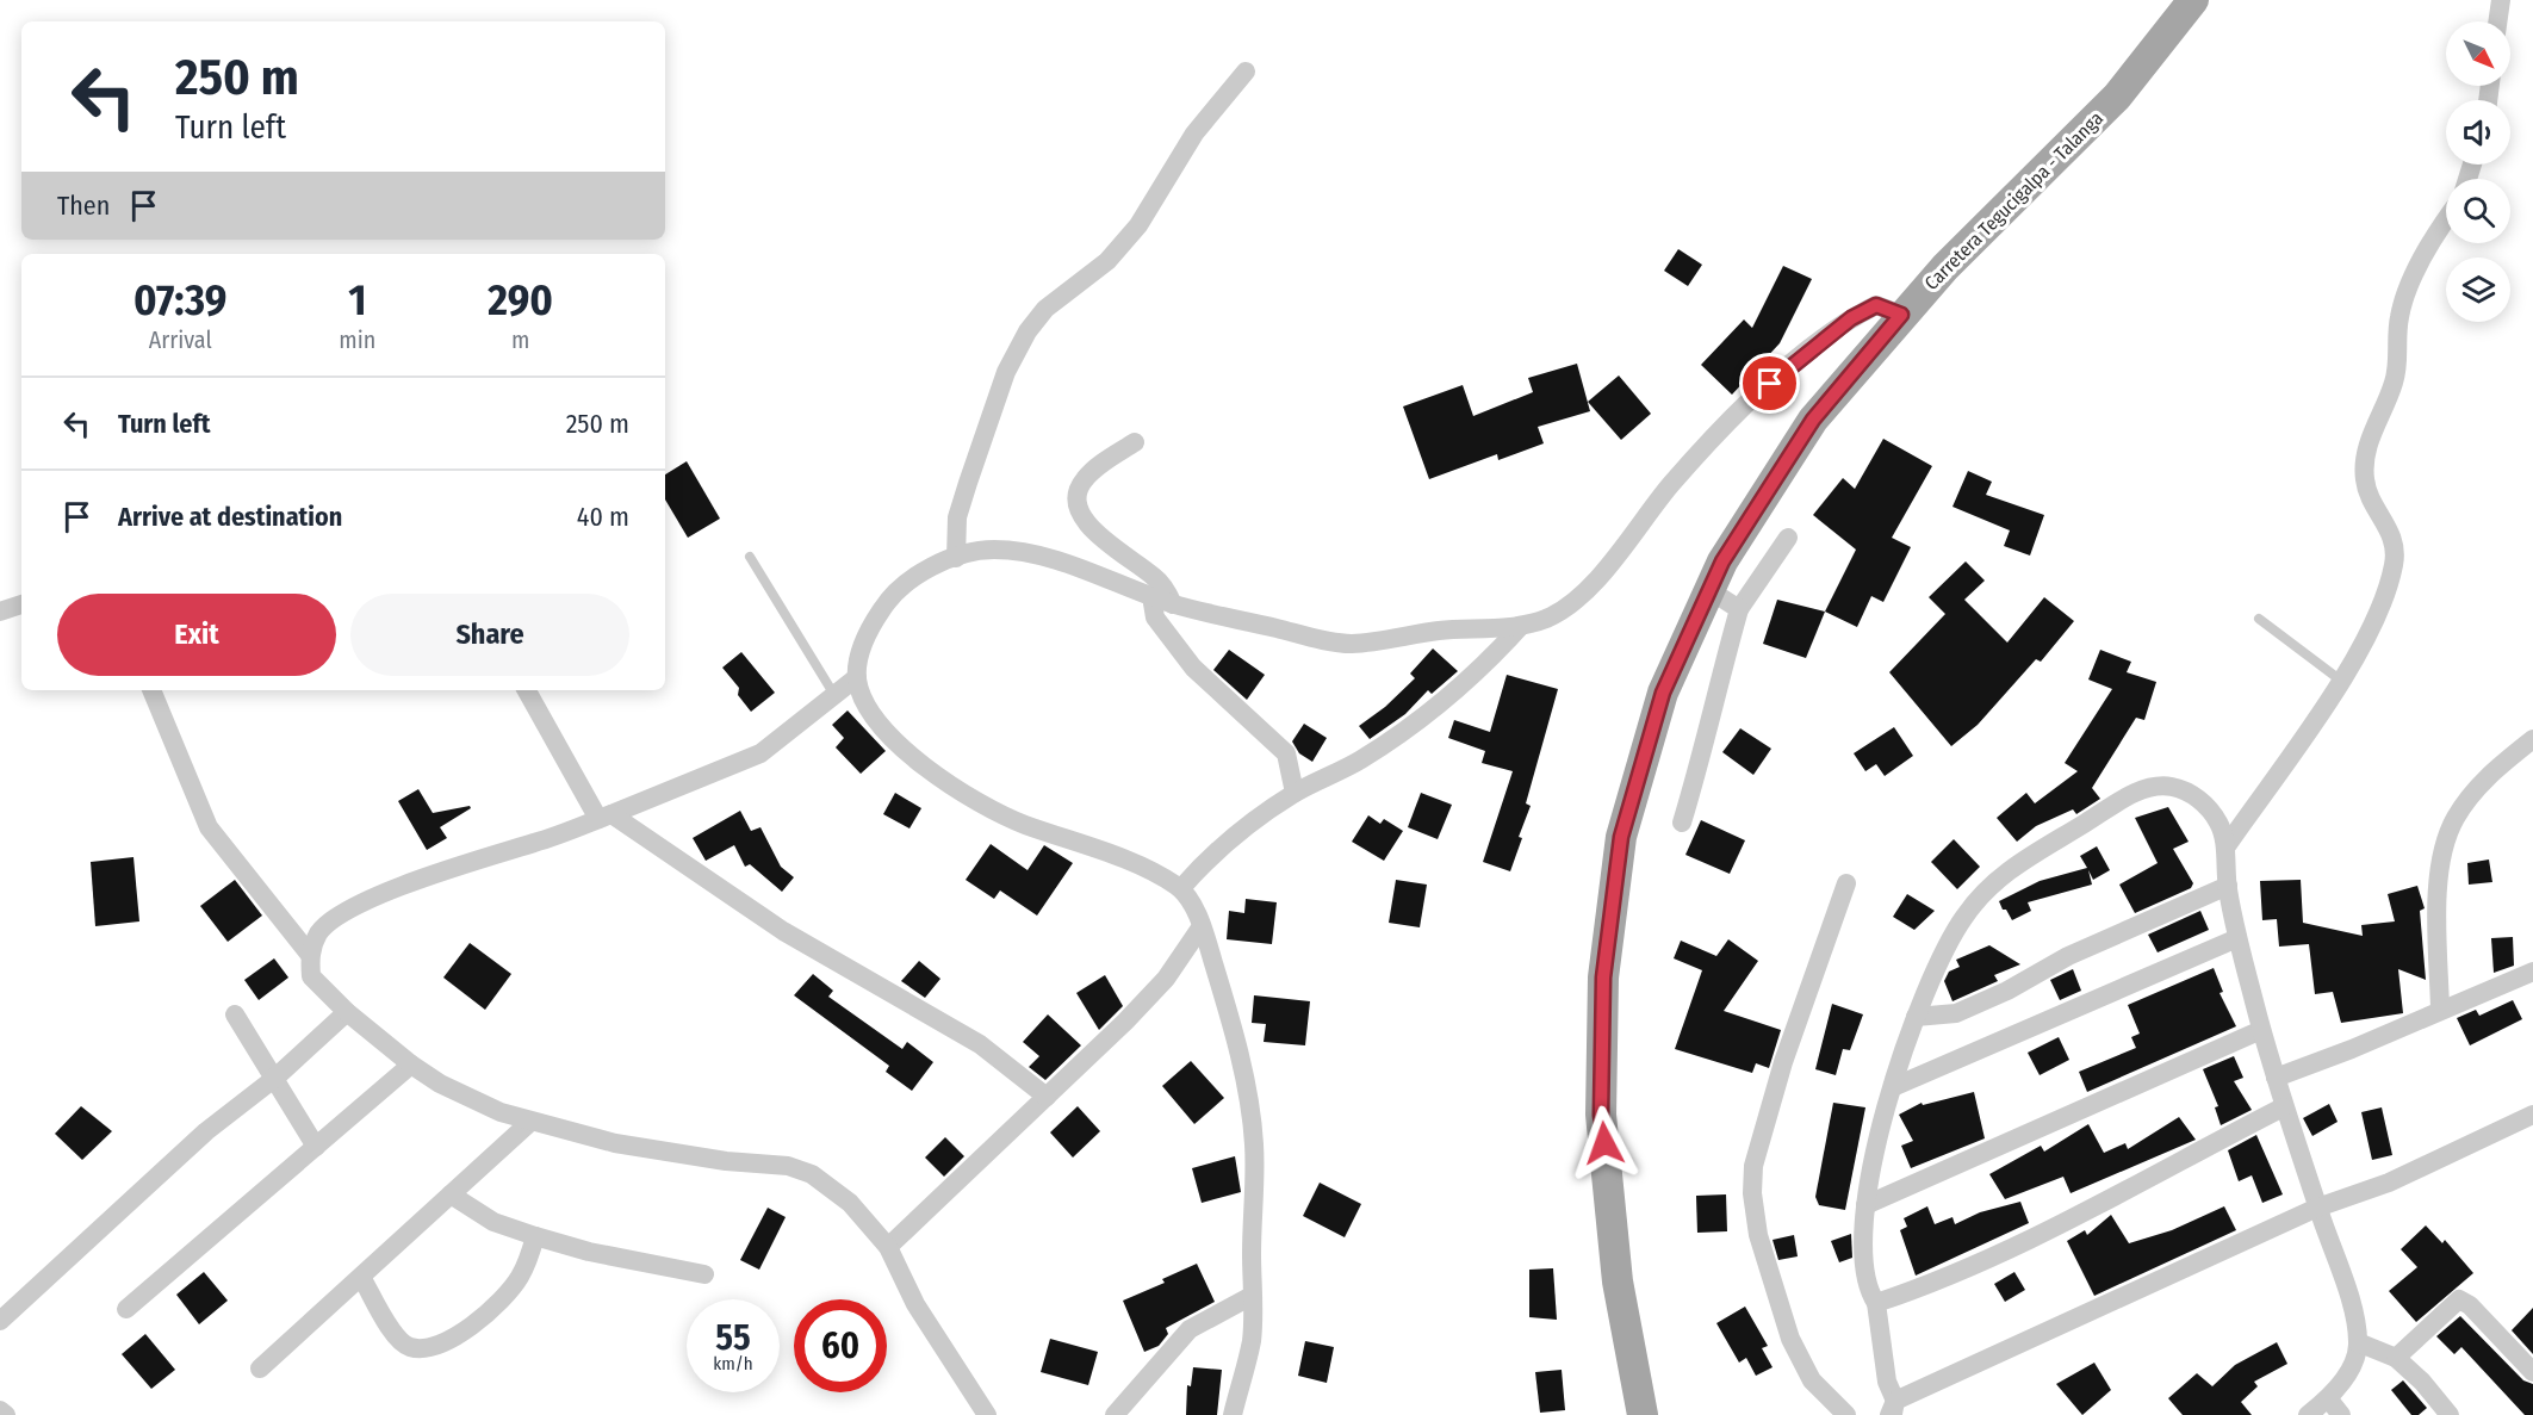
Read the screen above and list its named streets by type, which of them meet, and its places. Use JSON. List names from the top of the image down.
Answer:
{
  "streets": {
    "main road": ["Carretera Tegucigalpa - Talanga"]
  },
  "north": "bottom right",
  "page": {
    "turn": ["250 m", "Turn left"],
    "then": "Then",
    "eta": [
      "07:39",
      "Arrival",
      "1",
      "min",
      "290",
      "m"
    ],
    "list": [
      {
        "name": "Turn left",
        "value": "250 m"
      },
      {
        "name": "Arrive at destination",
        "value": "40 m"
      }
    ],
    "buttons": ["Exit", "Share"],
    "speed": "55 km/h",
    "limit": "60"
  }
}
